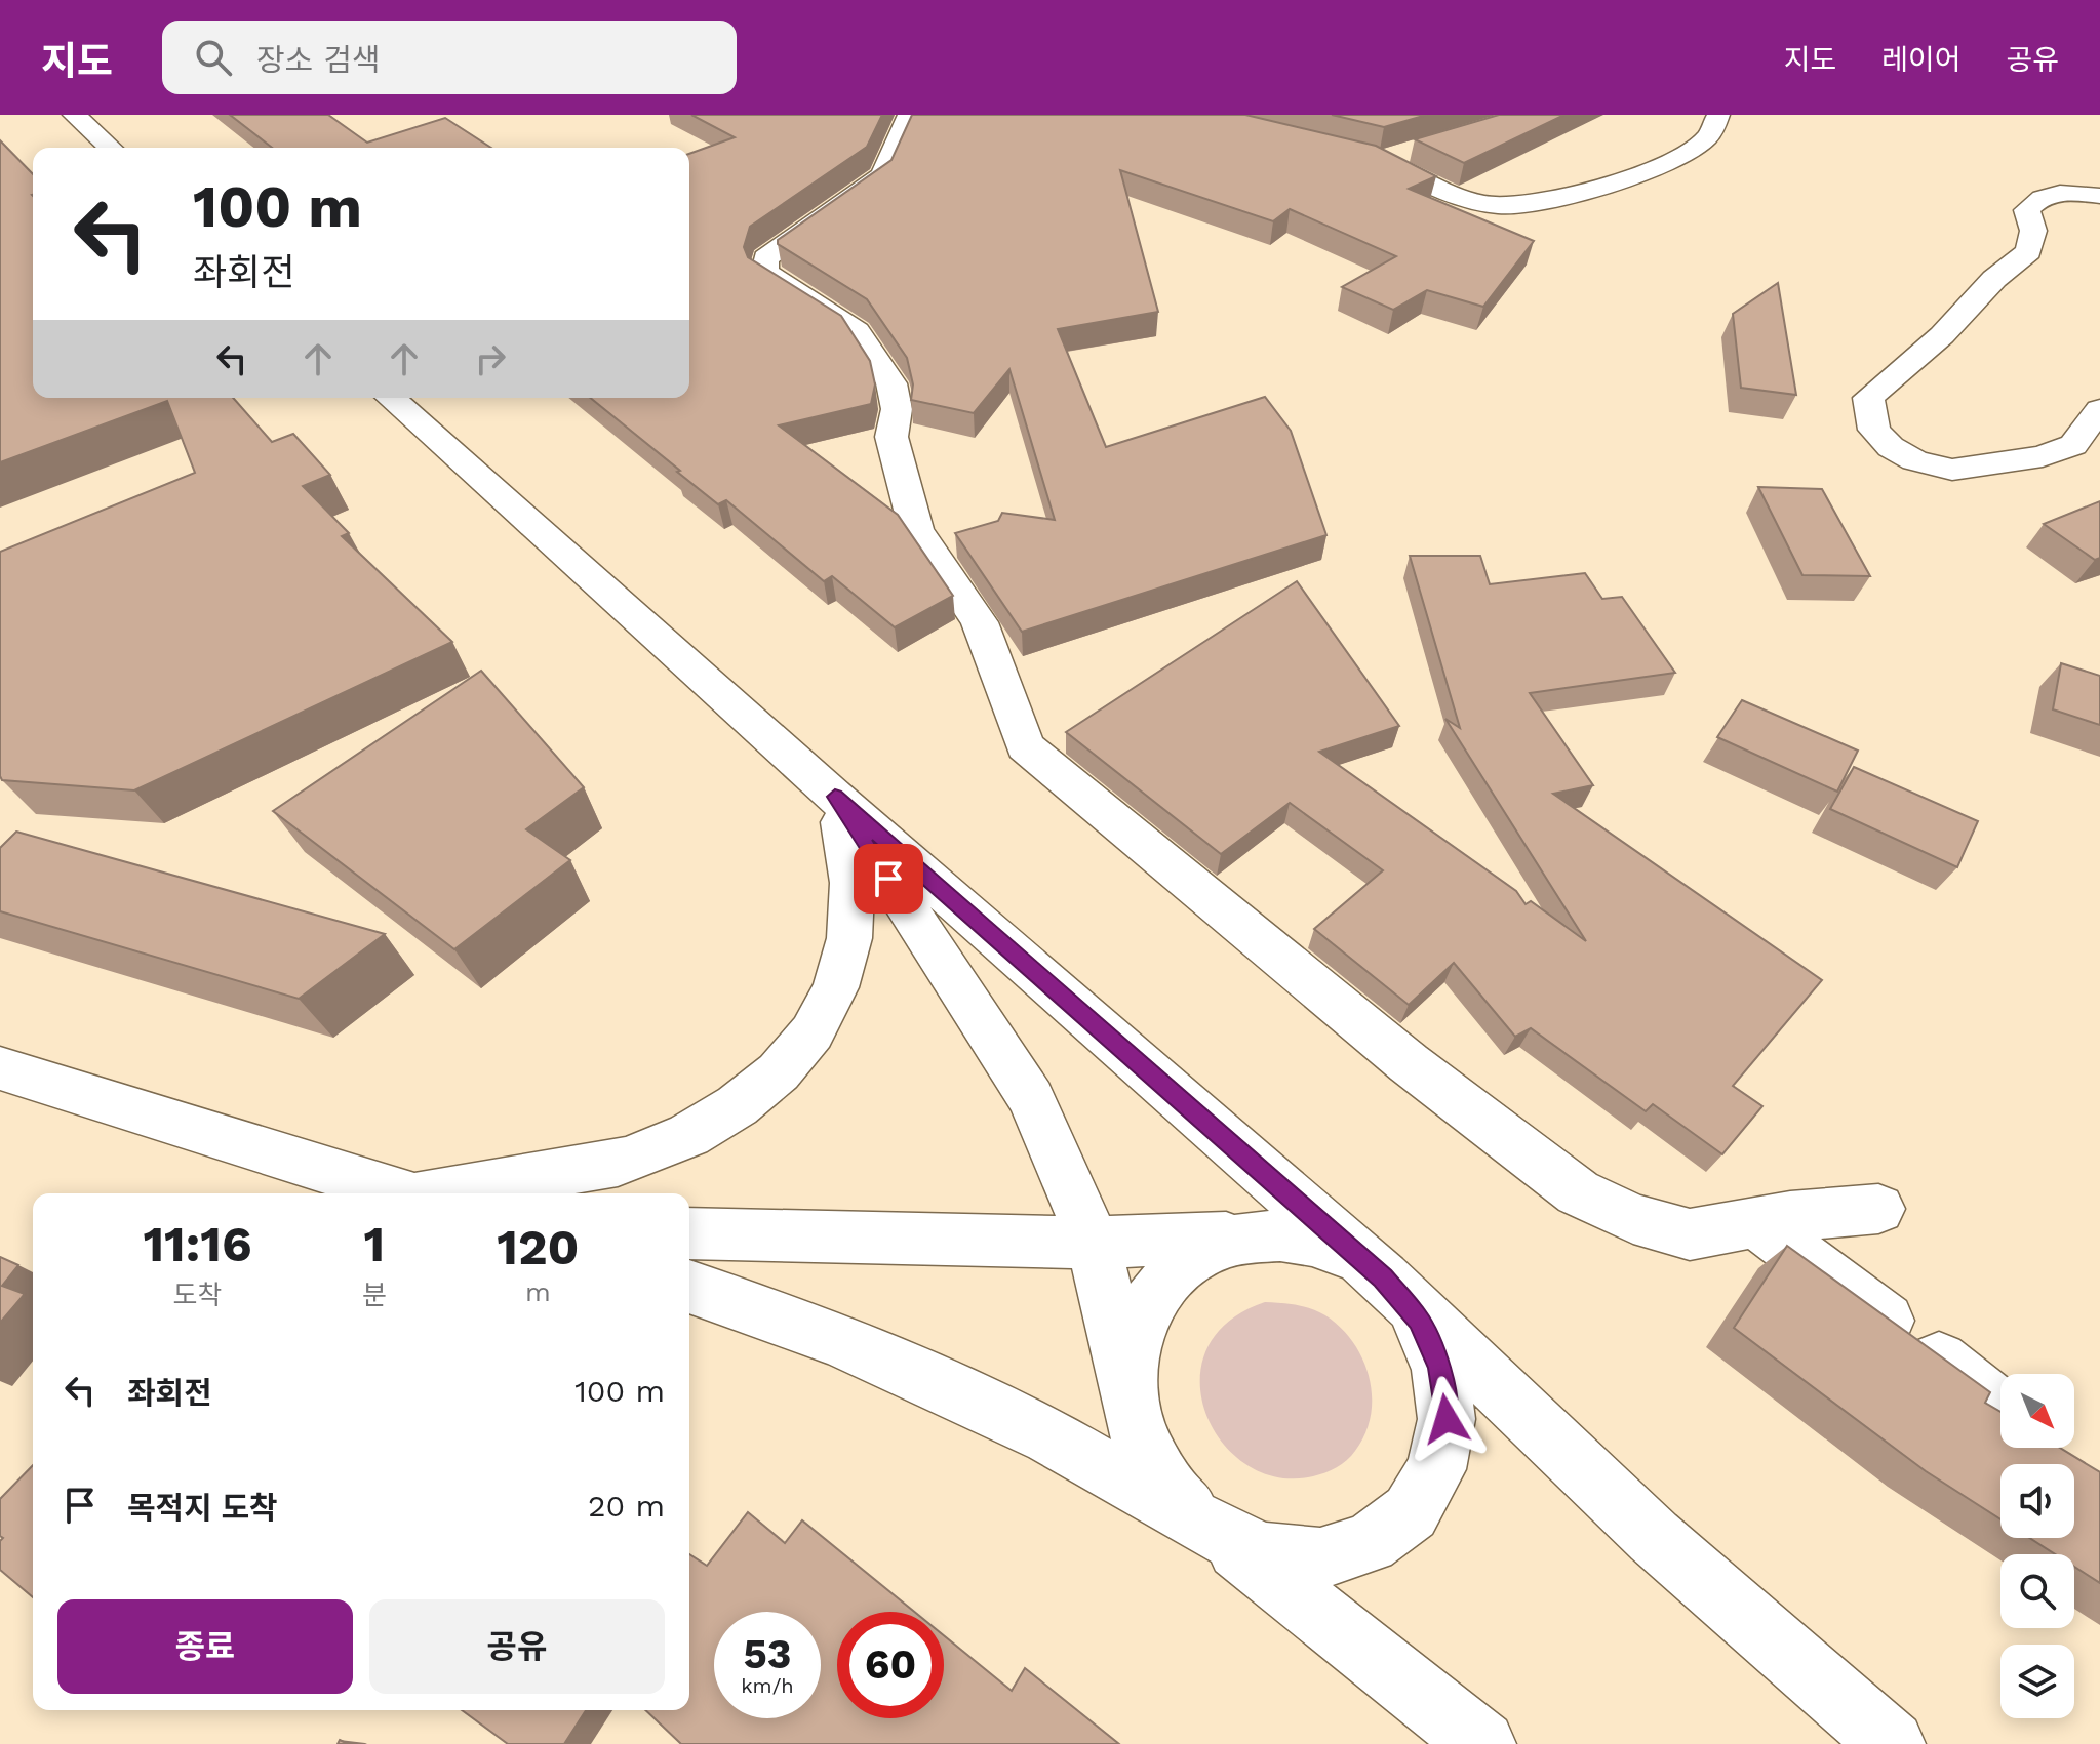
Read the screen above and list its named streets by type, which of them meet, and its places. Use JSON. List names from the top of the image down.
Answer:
{
  "north": "bottom right",
  "page": {
    "header": "지도",
    "search": "장소 검색",
    "nav": ["지도", "레이어", "공유"],
    "turn": ["100 m", "좌회전"],
    "eta": [
      "11:16",
      "도착",
      "1",
      "분",
      "120",
      "m"
    ],
    "list": [
      {
        "name": "좌회전",
        "value": "100 m"
      },
      {
        "name": "목적지 도착",
        "value": "20 m"
      }
    ],
    "buttons": ["종료", "공유"],
    "speed": "53 km/h",
    "limit": "60"
  }
}
